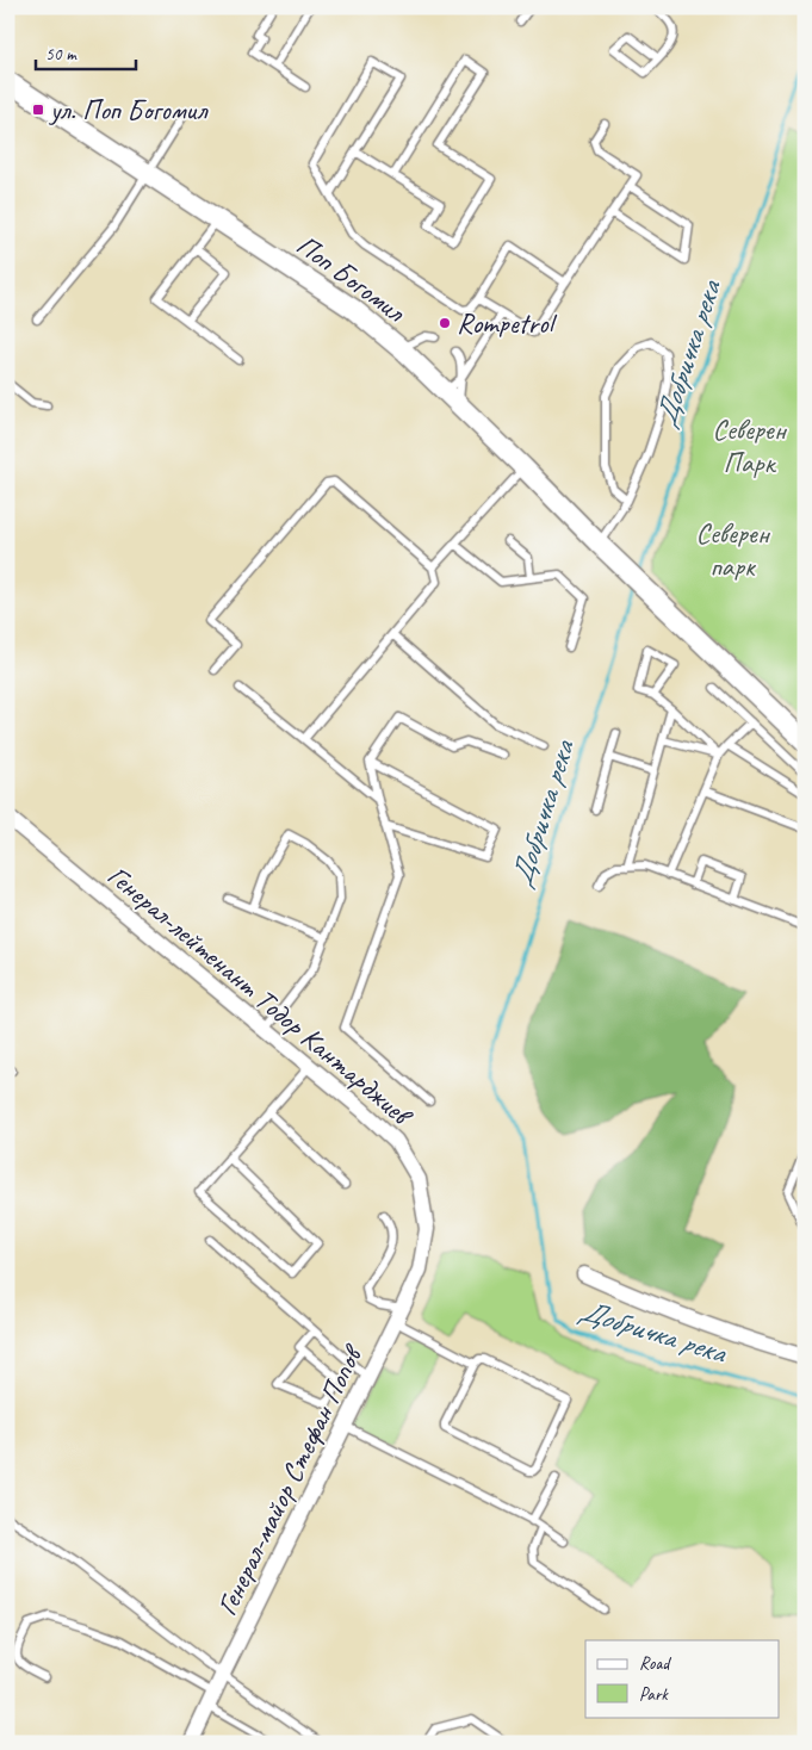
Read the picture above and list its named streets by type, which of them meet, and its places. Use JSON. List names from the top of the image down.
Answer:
{
  "streets": {
    "street": ["Поп Богомил", "Генерал-лейтенант Тодор Кантарджиев", "Генерал-майор Стефан Попов"]
  },
  "crossings": [
    ["Генерал-лейтенант Тодор Кантарджиев", "Генерал-майор Стефан Попов"]
  ],
  "water": ["Добричка река"],
  "parks": ["Северен Парк", "Северен парк"],
  "places": {
    "transit": ["ул. Поп Богомил"],
    "other": ["Rompetrol"]
  },
  "legend": ["Road", "Park"],
  "scale_bar": "50 m"
}
